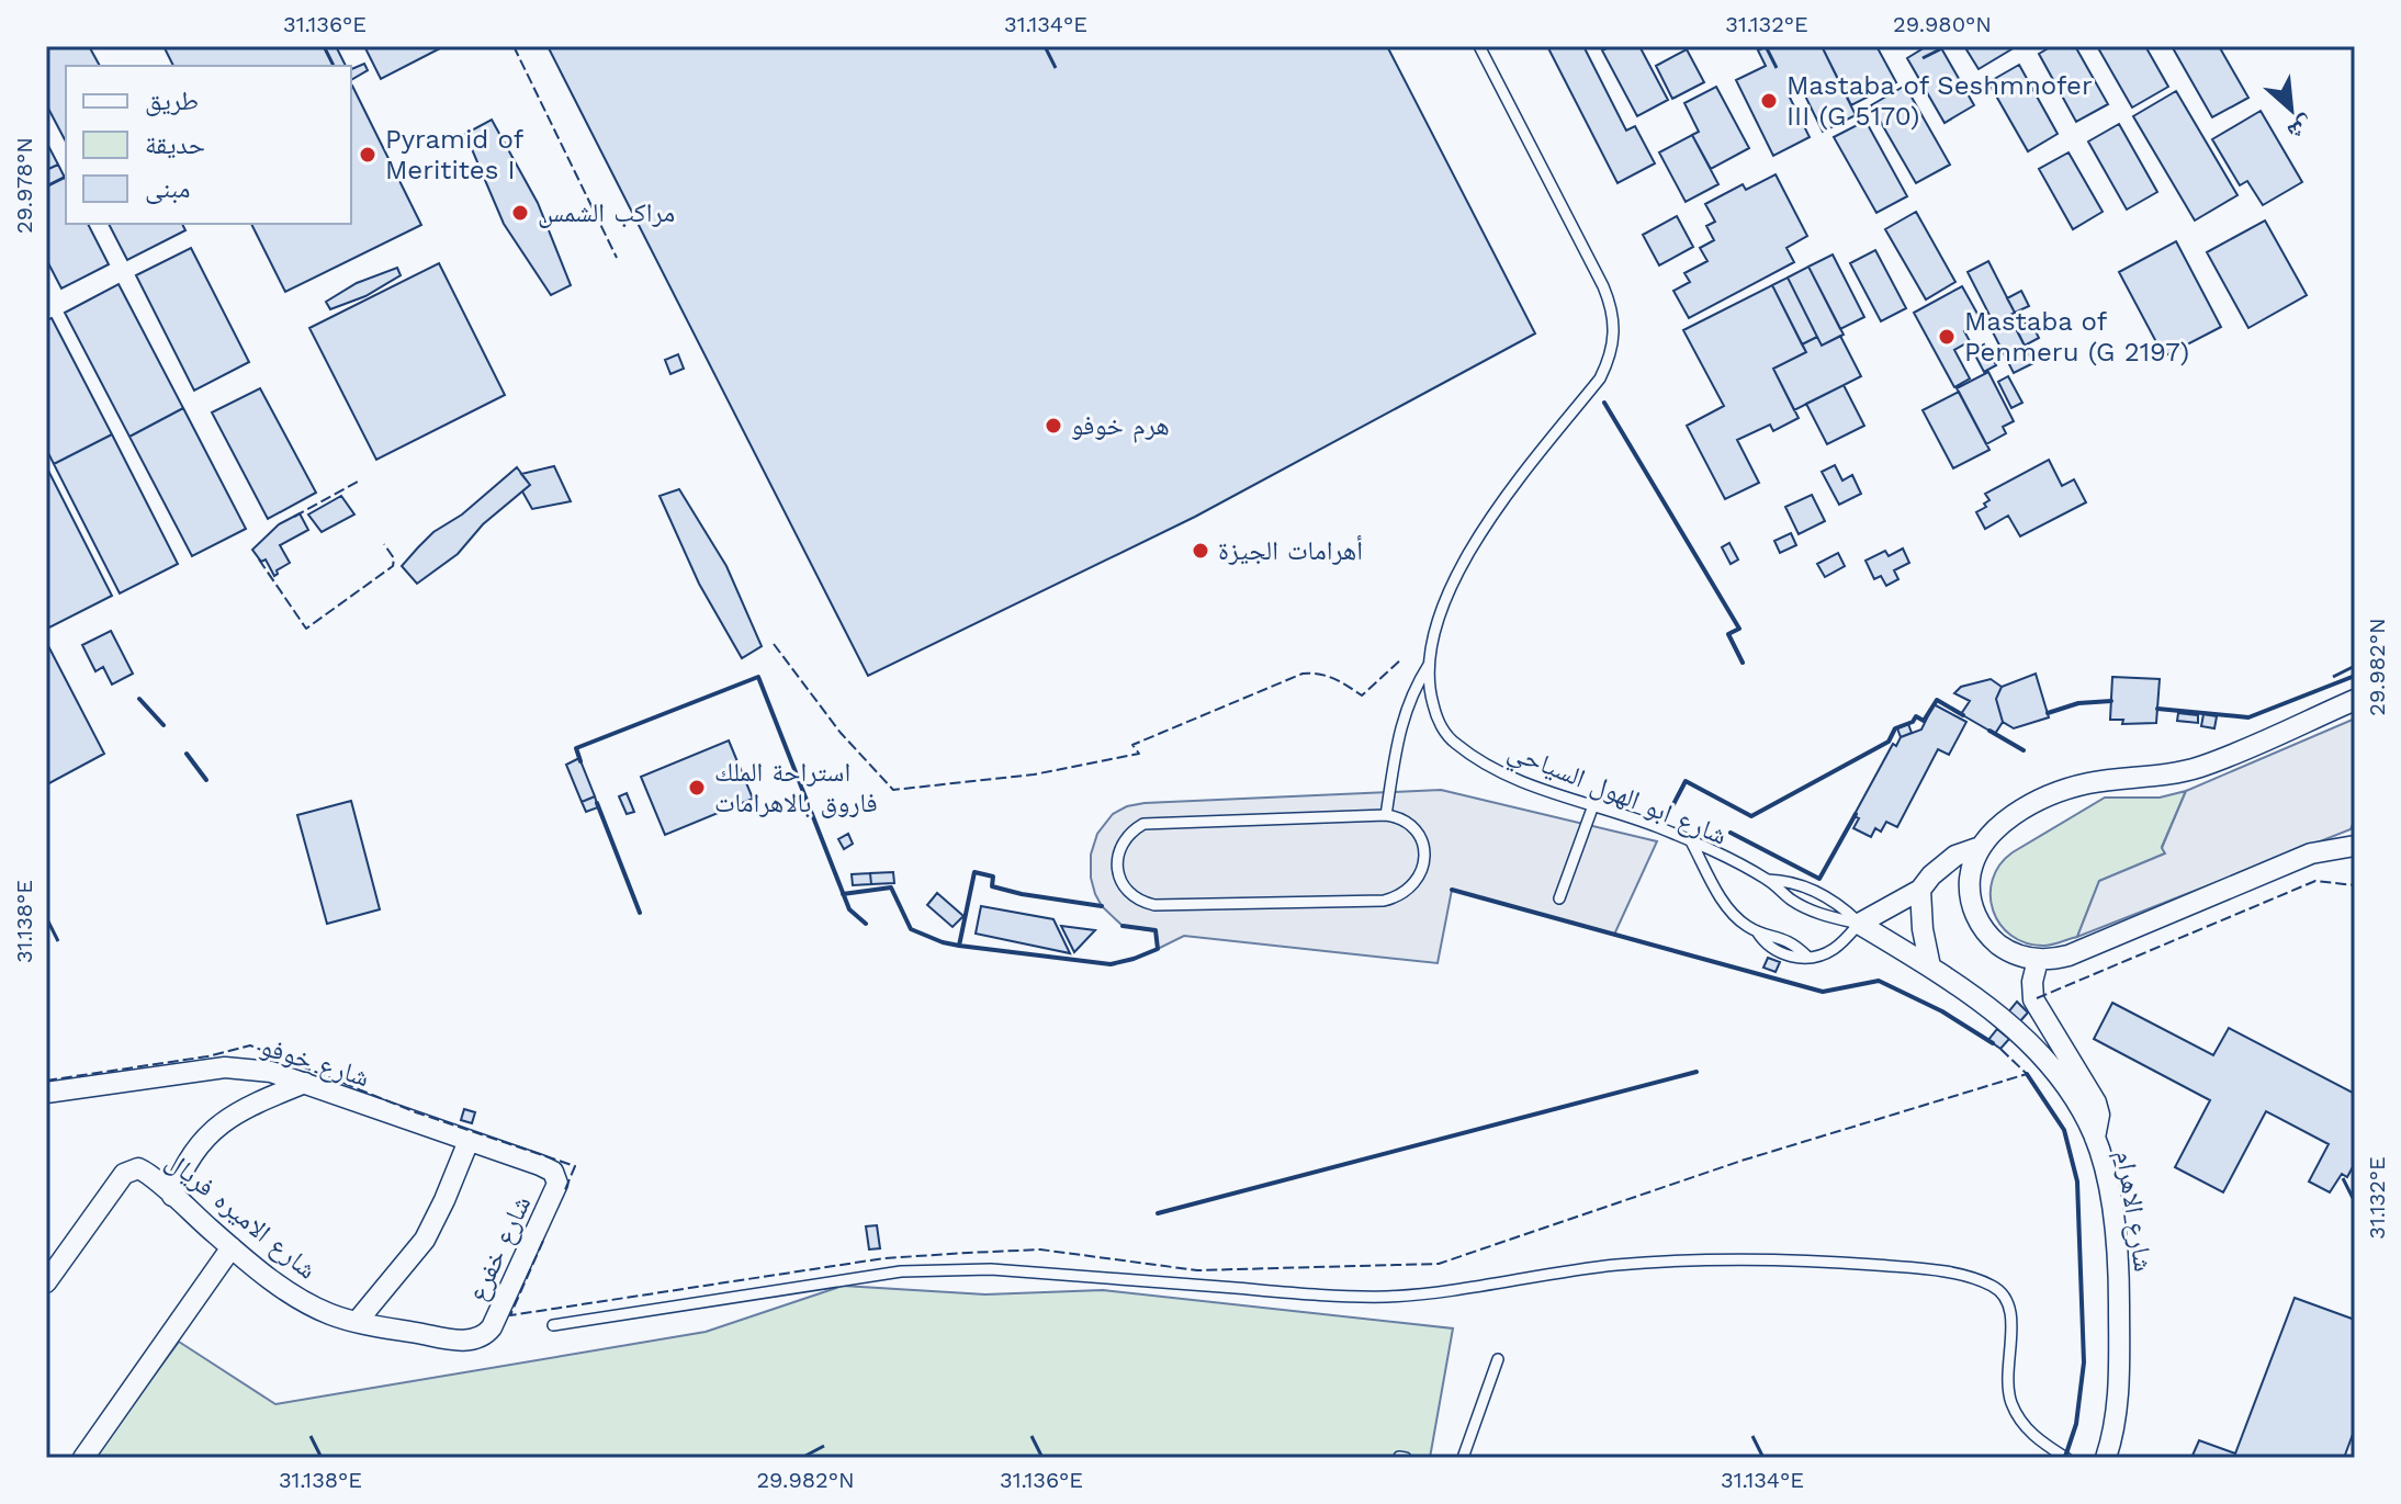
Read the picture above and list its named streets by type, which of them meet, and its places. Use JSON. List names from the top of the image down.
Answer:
{
  "streets": {
    "street": [
      "شارع خوفو",
      "شارع الاهرام",
      "شارع الاميره فريال",
      "شارع خفرع"
    ],
    "lane": ["شارع ابو الهول السياحي"]
  },
  "crossings": [
    ["شارع ابو الهول السياحي", "شارع الاهرام"],
    ["شارع خوفو", "شارع خفرع"],
    ["شارع الاميره فريال", "شارع خفرع"]
  ],
  "places": [
    "Mastaba of Seshmnofer III (G 5170)",
    "Pyramid of Meritites I",
    "مراكب الشمس",
    "Mastaba of Penmeru (G 2197)",
    "هرم خوفو",
    "أهرامات الجيزة",
    "استراحة الملك فاروق بالاهرامات"
  ],
  "legend": ["طريق", "حديقة", "مبنى"],
  "north": "bottom right",
  "coordinates": [
    "31.136°E",
    "31.134°E",
    "31.132°E",
    "29.980°N",
    "29.978°N",
    "29.982°N",
    "31.138°E"
  ]
}
